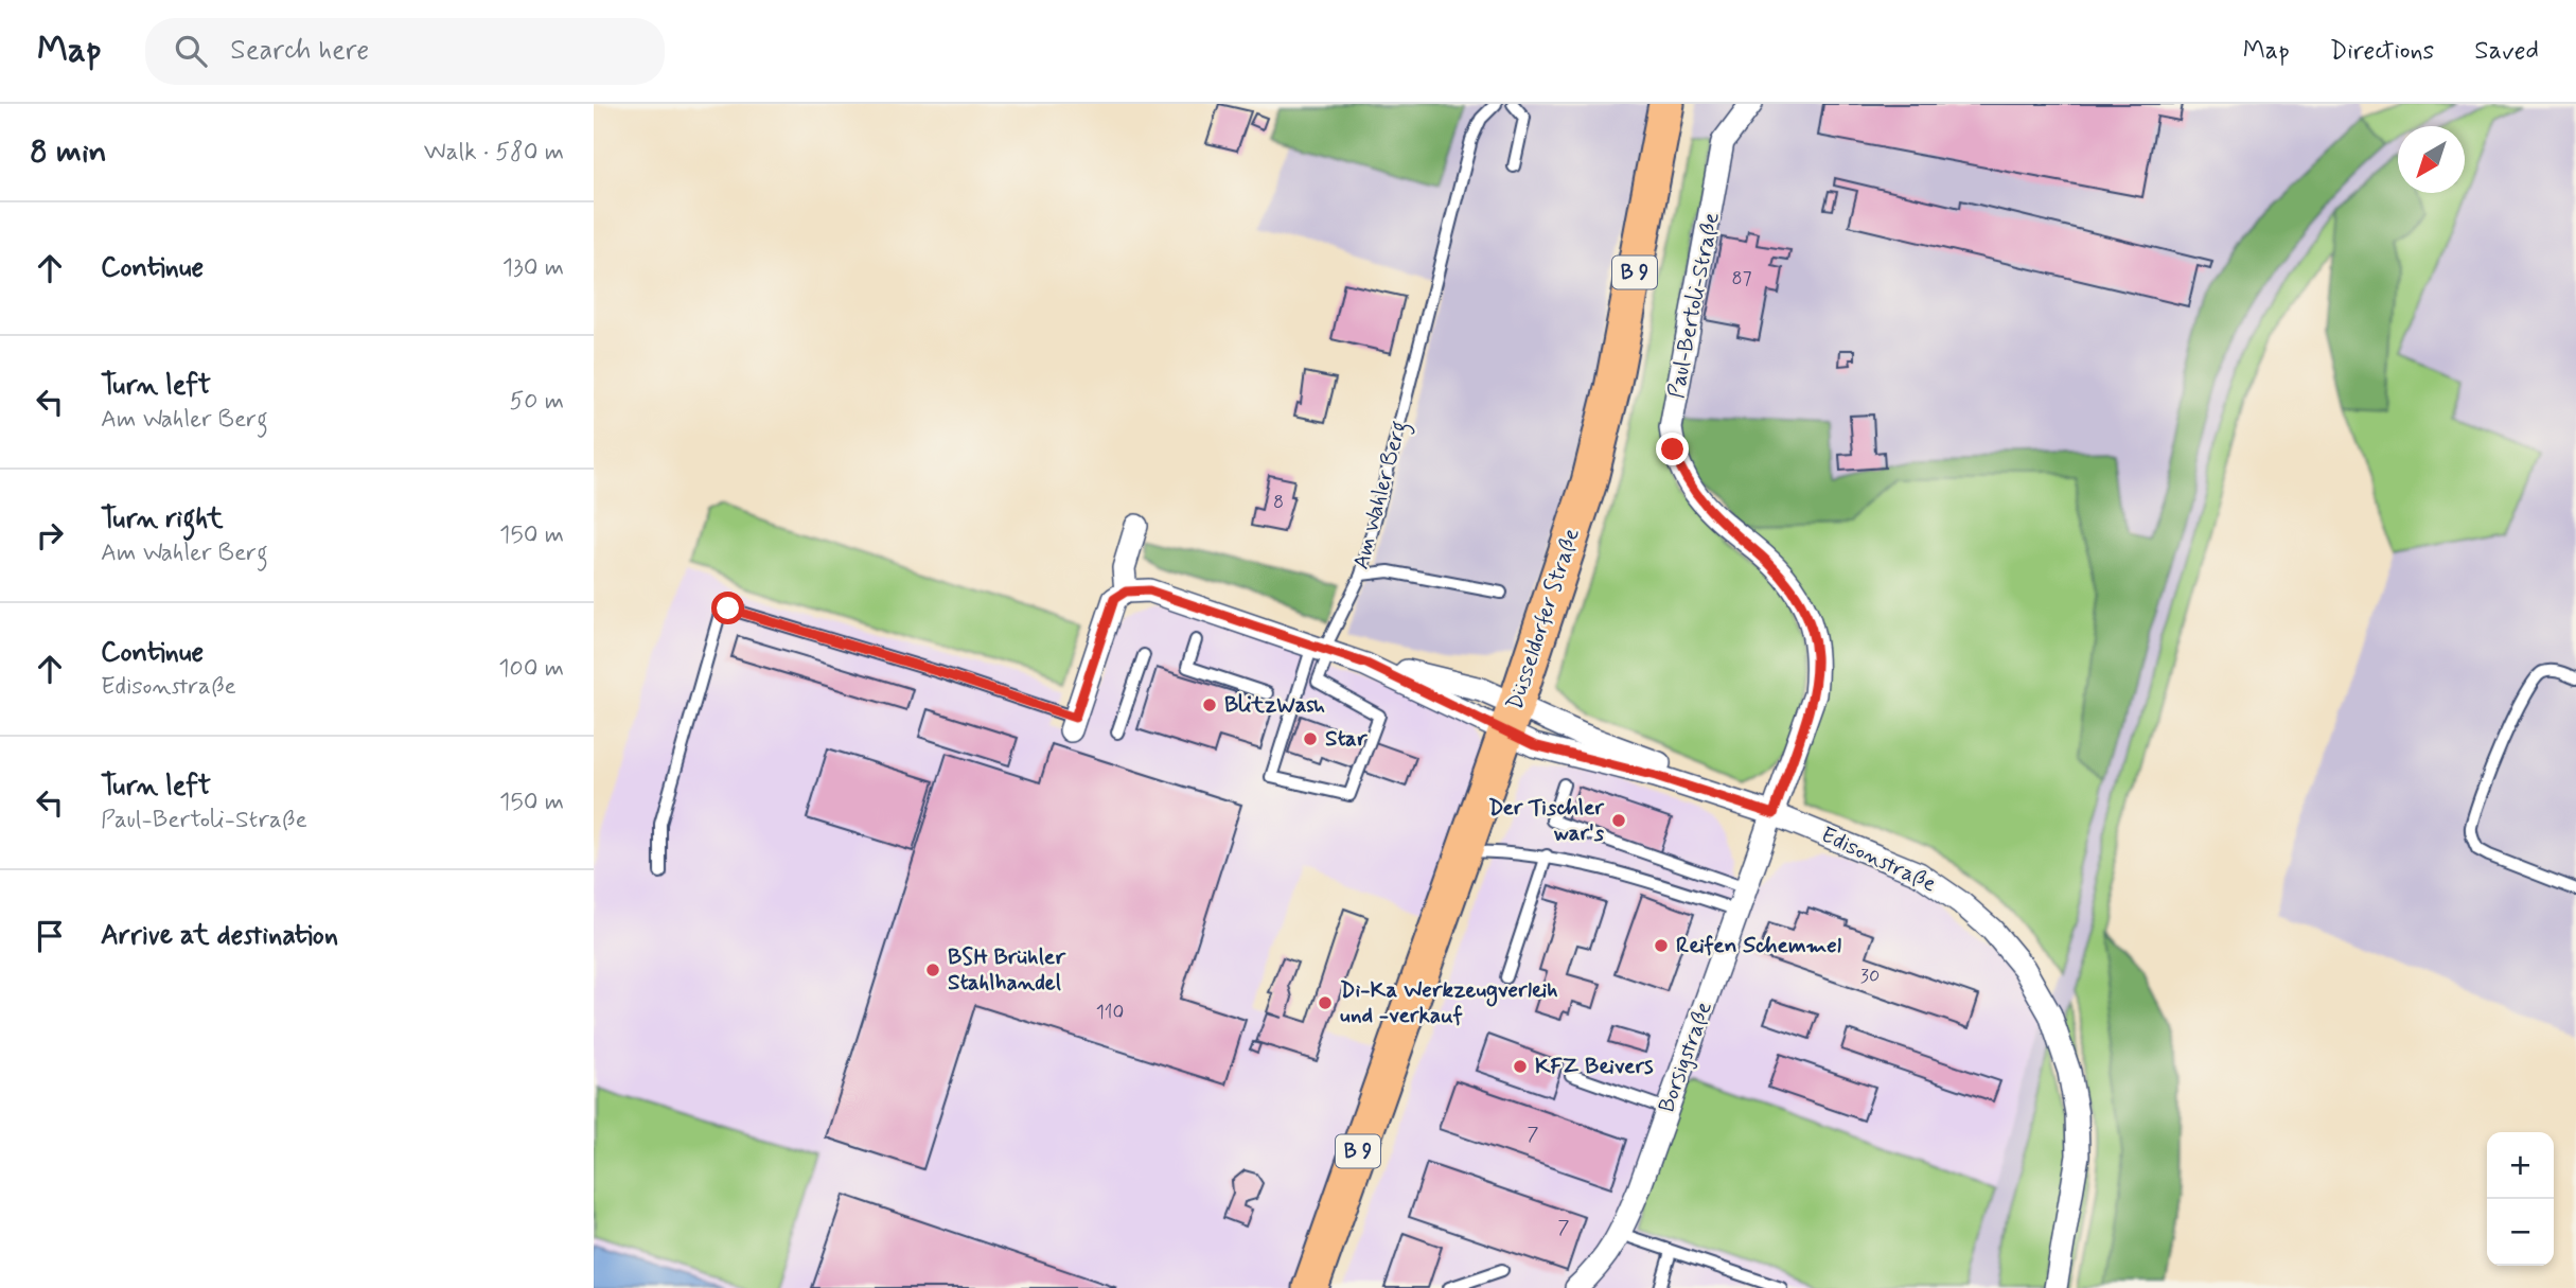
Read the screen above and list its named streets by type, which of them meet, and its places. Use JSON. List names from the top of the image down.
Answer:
{
  "streets": {
    "main road": ["B 9", "Düsseldorfer Straße"],
    "street": ["Paul-Bertoli-Straße", "Edisonstraße", "Borsigstraße"],
    "lane": ["Am Wahler Berg"]
  },
  "crossings": [
    ["Paul-Bertoli-Straße", "Edisonstraße"],
    ["Paul-Bertoli-Straße", "Borsigstraße"],
    ["Düsseldorfer Straße", "Edisonstraße"],
    ["Edisonstraße", "Borsigstraße"]
  ],
  "places": [
    "BlitzWash",
    "Star",
    "Der Tischler war's",
    "Reifen Schemmel",
    "BSH Brühler Stahlhandel",
    "Di-Ka Werkzeugverleih und -verkauf",
    "KFZ Beivers"
  ],
  "house_numbers": [
    "87",
    "8",
    "30",
    "110",
    "7",
    "7"
  ],
  "north": "bottom left",
  "page": {
    "header": "Map",
    "search": "Search here",
    "nav": ["Map", "Directions", "Saved"],
    "heading": ["8 min", "Walk · 580 m"],
    "list": [
      ["Continue", "130 m"],
      ["Turn left", "Am Wahler Berg", "50 m"],
      ["Turn right", "Am Wahler Berg", "150 m"],
      ["Continue", "Edisonstraße", "100 m"],
      ["Turn left", "Paul-Bertoli-Straße", "150 m"],
      "Arrive at destination"
    ],
    "map_buttons": ["+", "−"]
  }
}
